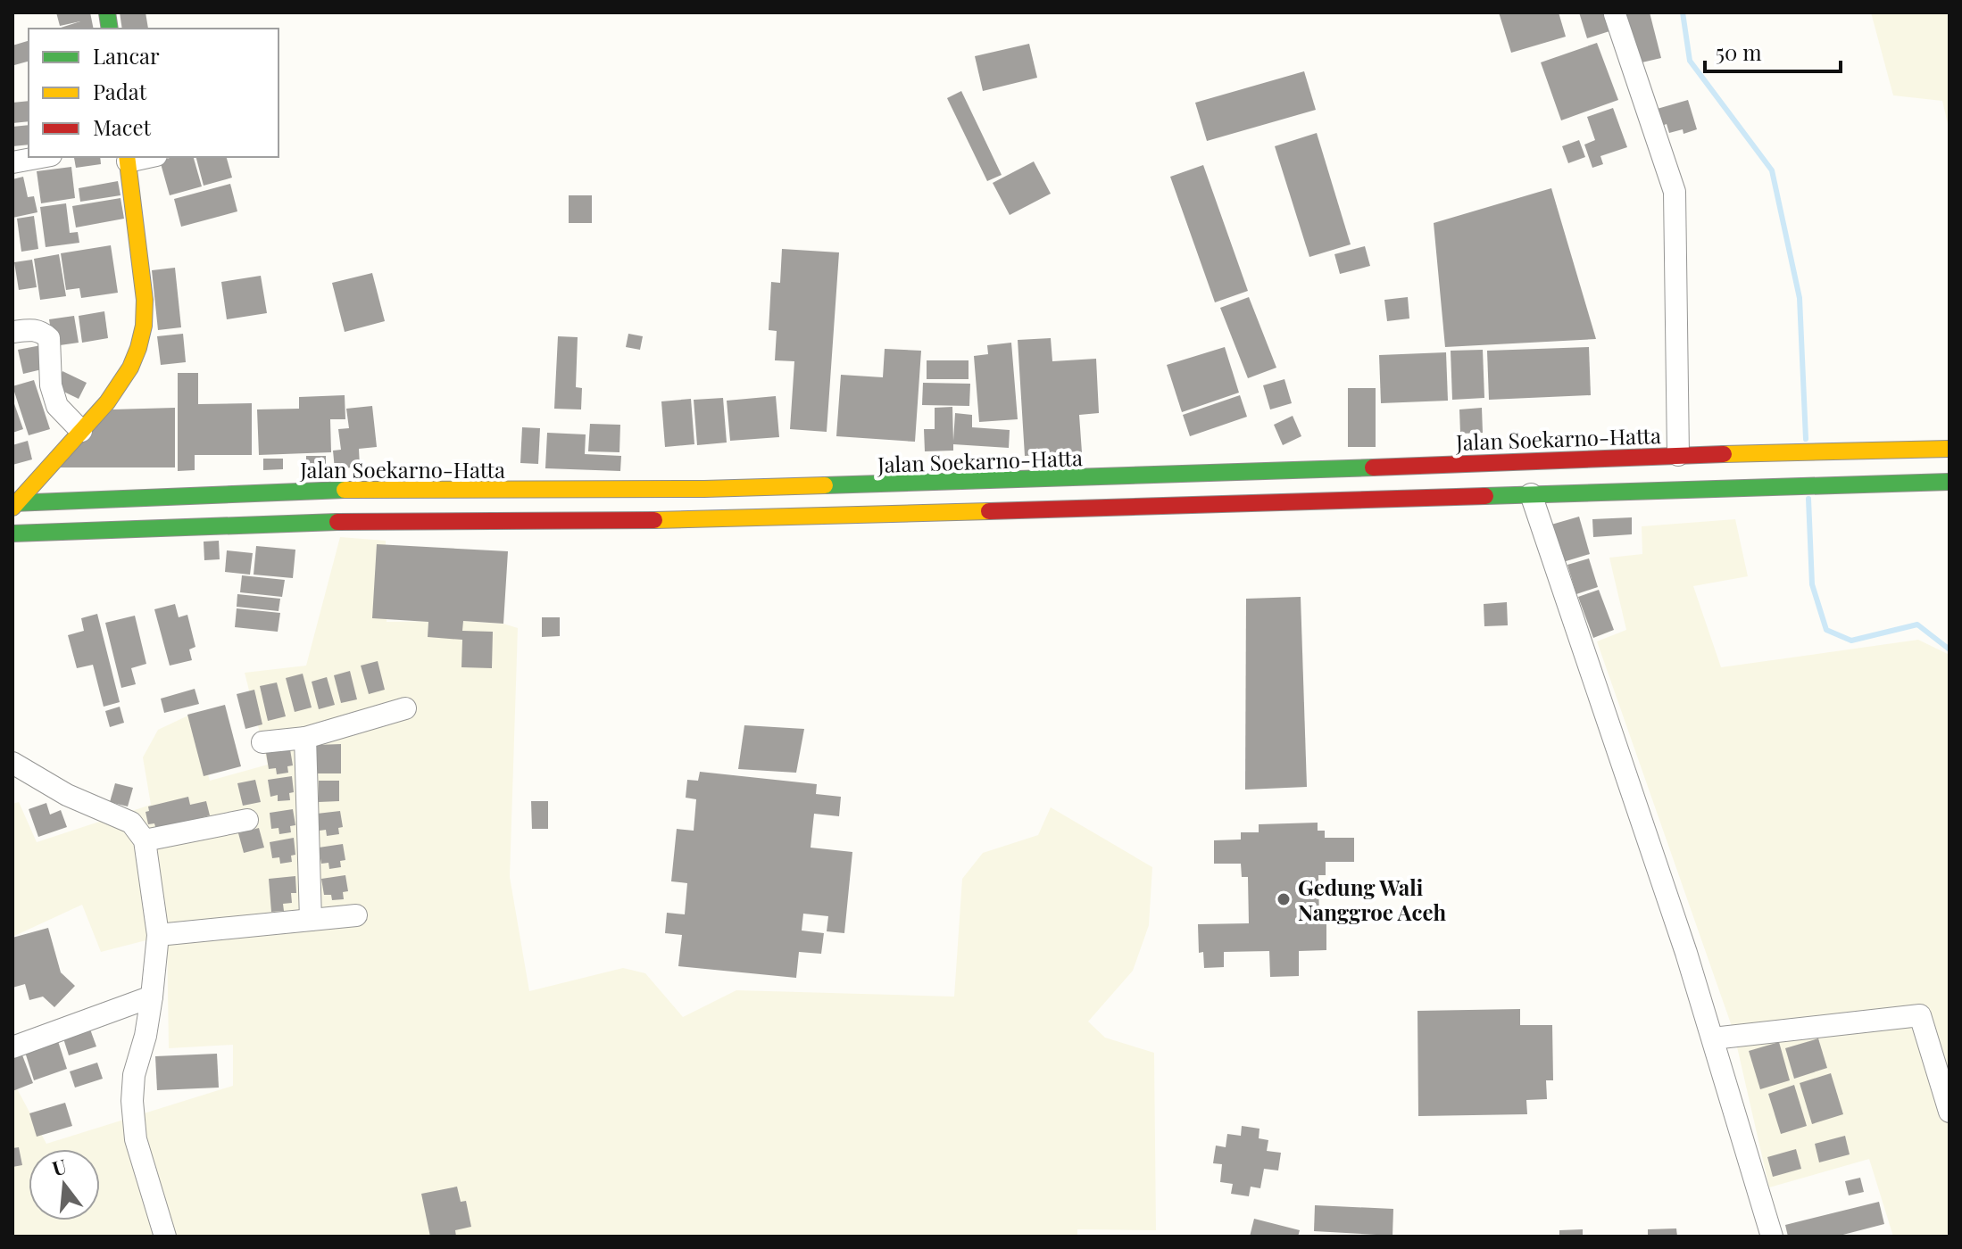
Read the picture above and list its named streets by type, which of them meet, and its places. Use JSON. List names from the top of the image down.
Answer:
{
  "streets": {
    "main road": ["Jalan Soekarno-Hatta"]
  },
  "places": ["Gedung Wali Nanggroe Aceh"],
  "legend": ["Lancar", "Padat", "Macet"],
  "scale_bar": "50 m",
  "north": "top"
}
